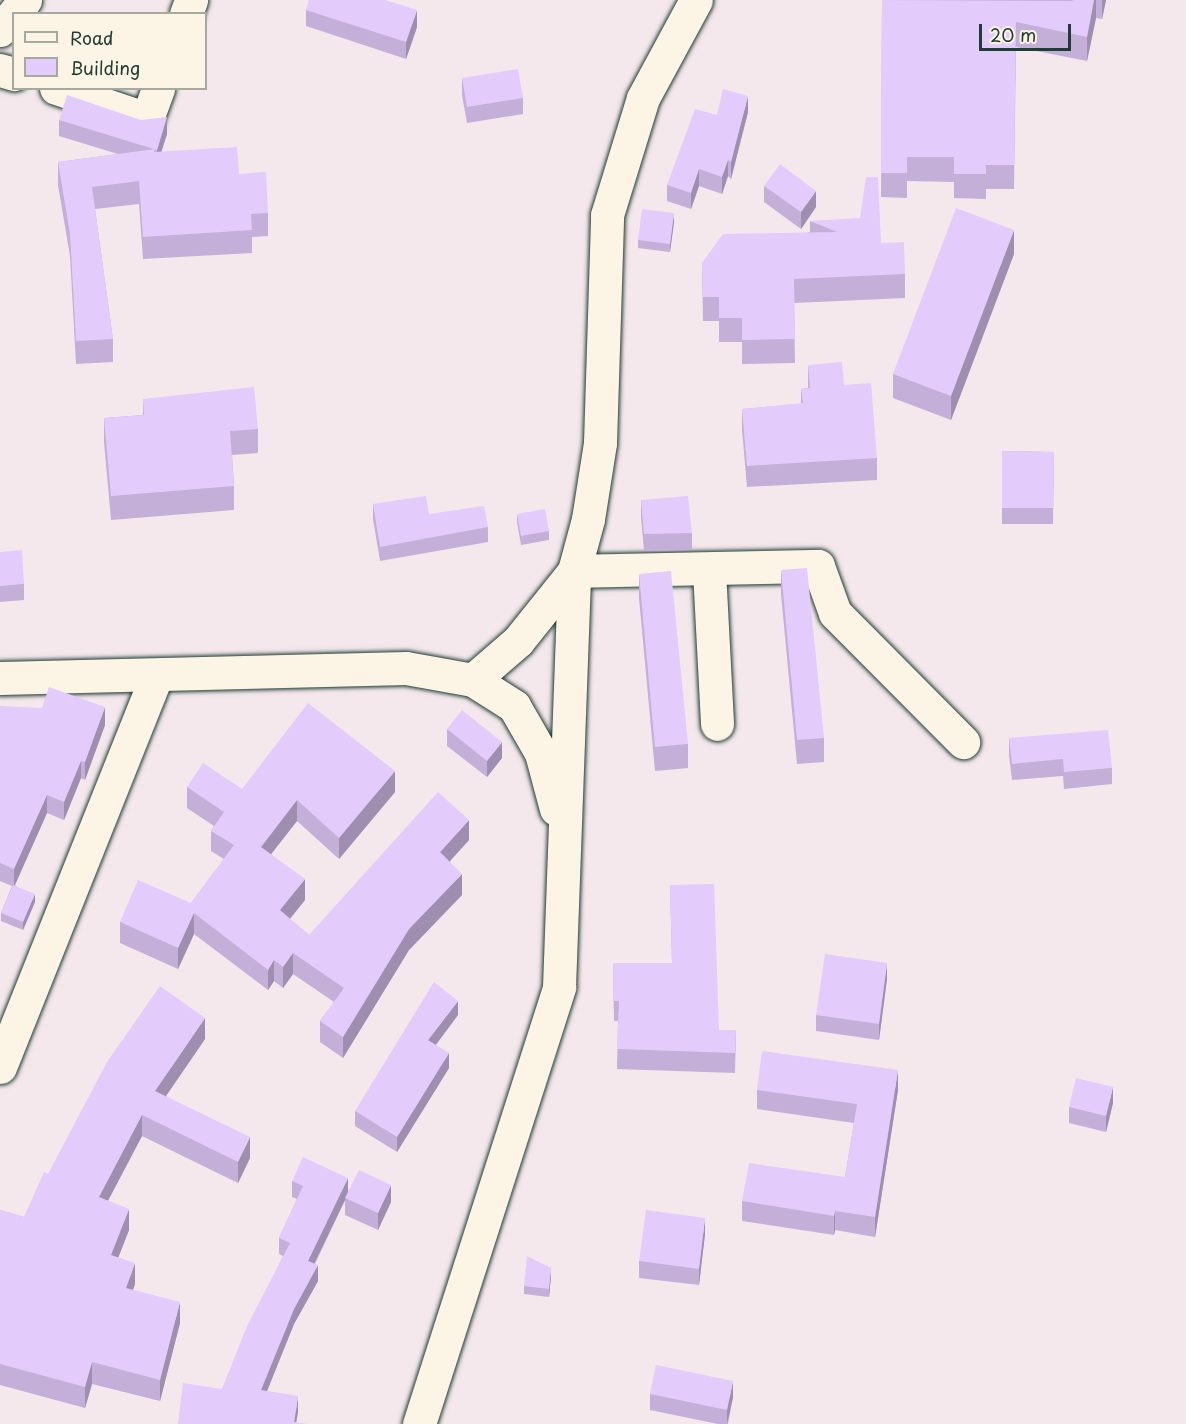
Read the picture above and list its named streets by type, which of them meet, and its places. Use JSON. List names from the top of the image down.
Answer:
{
  "legend": ["Road", "Building"],
  "scale_bar": "20 m"
}
